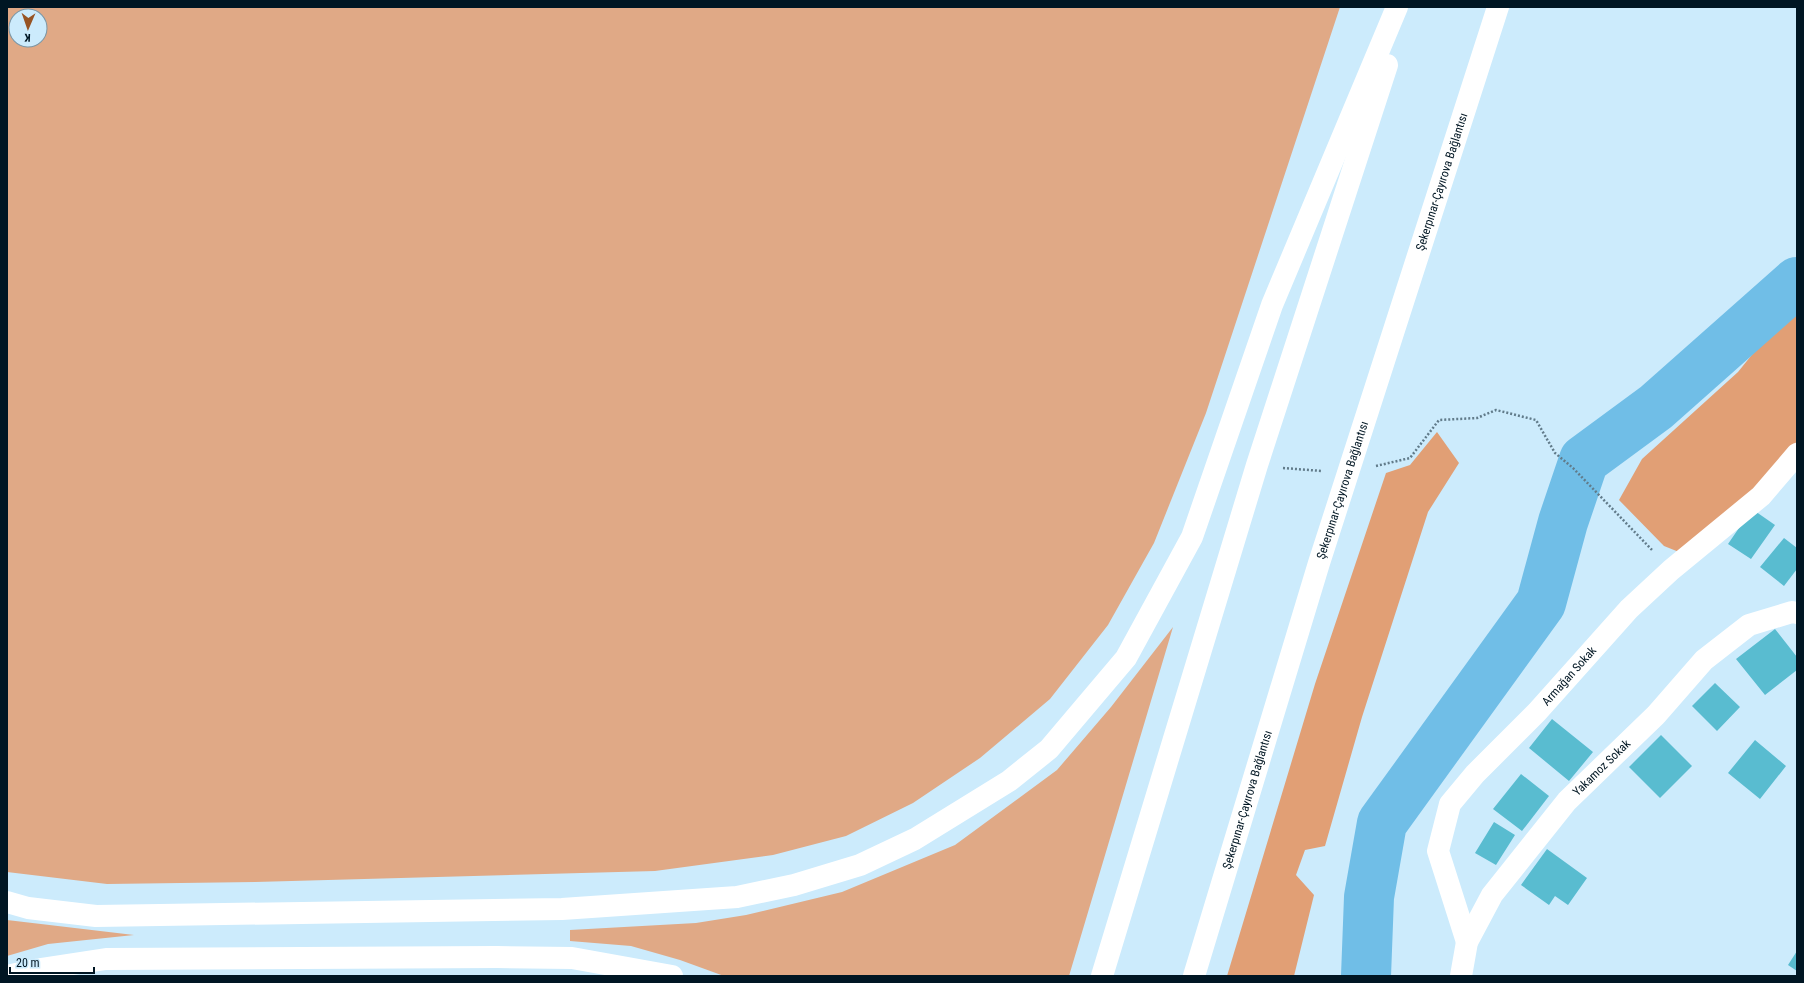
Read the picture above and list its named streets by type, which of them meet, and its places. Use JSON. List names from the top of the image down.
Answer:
{
  "streets": {
    "main road": ["Şekerpınar-Çayırova Bağlantısı", "Armağan Sokak", "Yakamoz Sokak"]
  },
  "crossings": [
    ["Armağan Sokak", "Yakamoz Sokak"]
  ],
  "scale_bar": "20 m",
  "north": "bottom"
}
